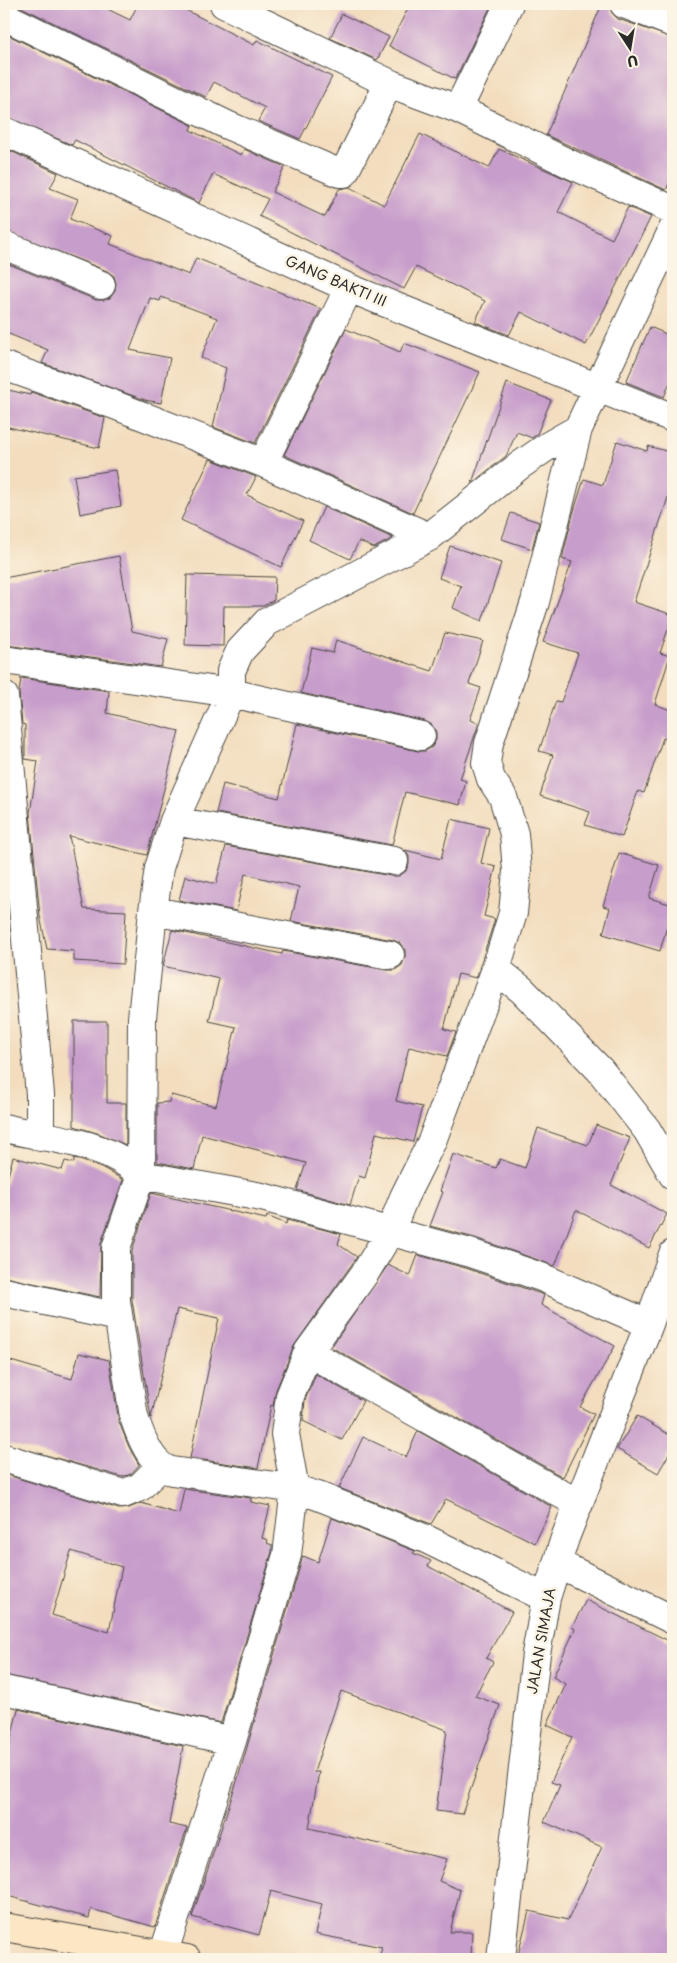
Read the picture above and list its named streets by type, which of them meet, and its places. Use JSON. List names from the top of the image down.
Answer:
{
  "streets": {
    "street": ["GANG BAKTI III", "JALAN SIMAJA"]
  },
  "north": "bottom"
}
